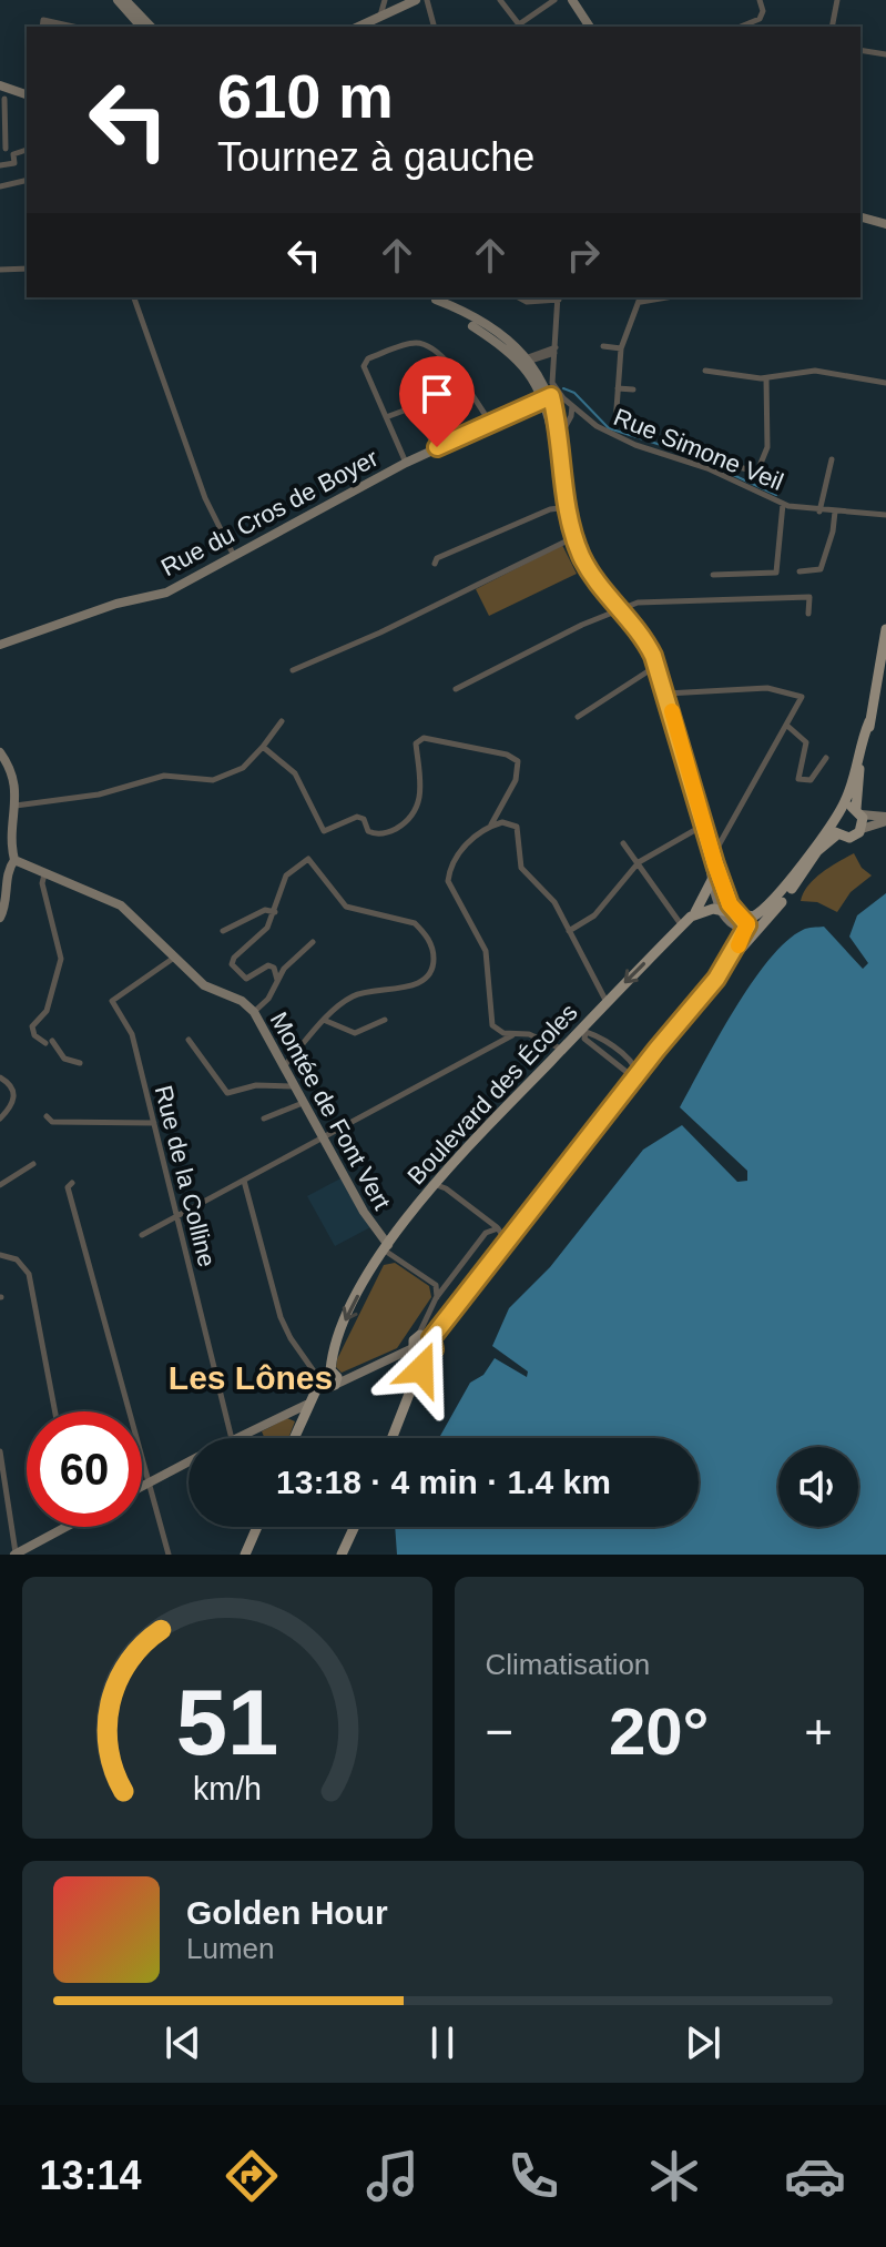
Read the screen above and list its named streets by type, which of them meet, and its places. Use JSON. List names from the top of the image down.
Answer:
{
  "streets": {
    "main road": ["Boulevard des Écoles"],
    "street": [
      "Rue Simone Veil",
      "Rue du Cros de Boyer",
      "Montée de Font Vert",
      "Rue de la Colline"
    ]
  },
  "crossings": [
    ["Boulevard des Écoles", "Montée de Font Vert"],
    ["Montée de Font Vert", "Rue de la Colline"]
  ],
  "districts": ["Les Lônes"],
  "page": {
    "turn": ["610 m", "Tournez à gauche"],
    "limit": "60",
    "trip": "13:18 · 4 min · 1.4 km",
    "tile": "Climatisation",
    "heat": ["−", "20°", "+"],
    "song": ["Golden Hour", "Lumen"],
    "tabs": "13:14",
    "gauge": ["51", "km/h"]
  }
}
